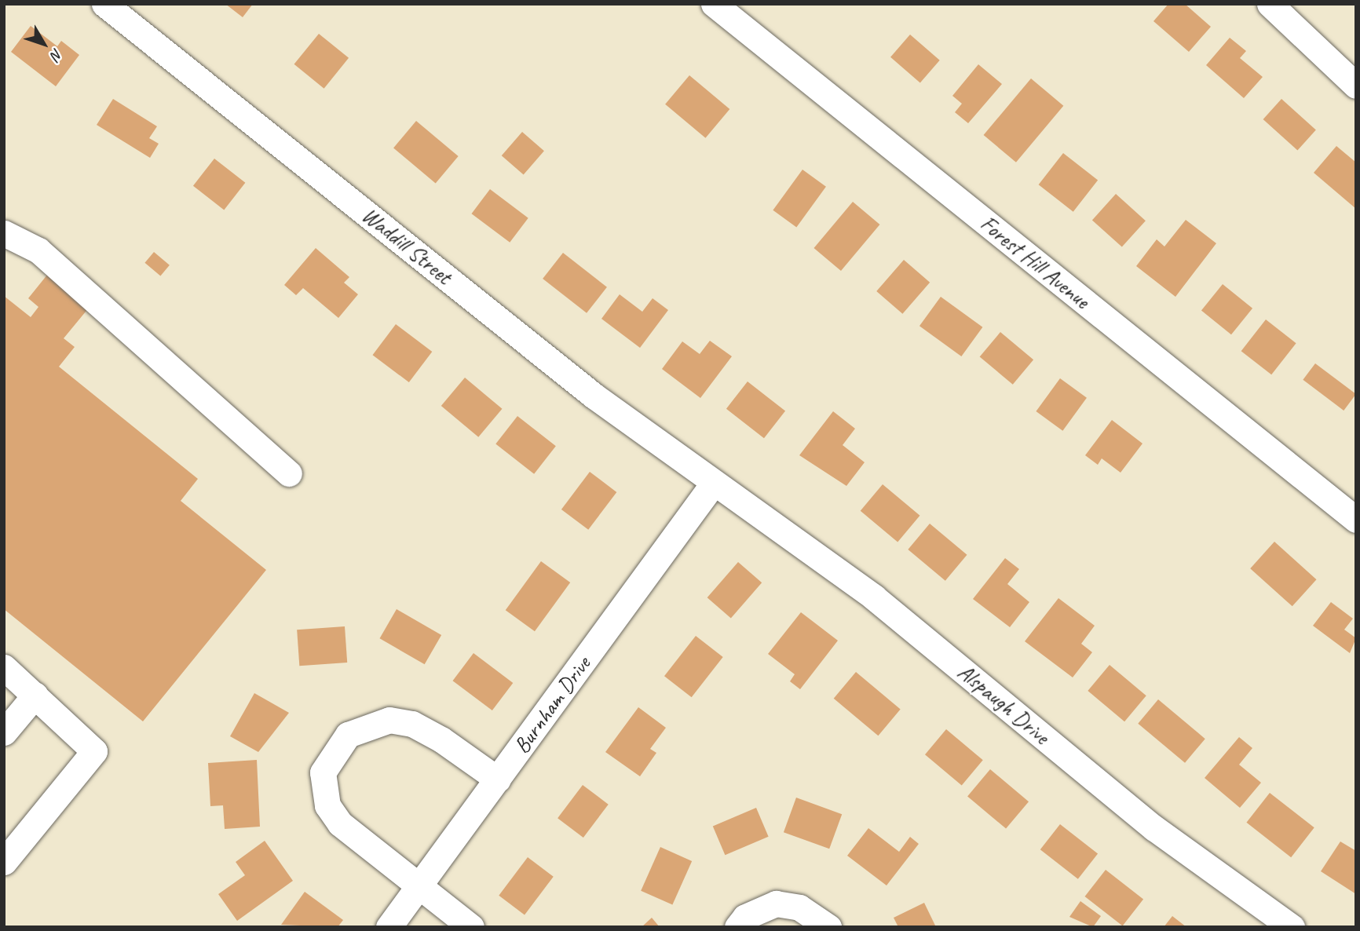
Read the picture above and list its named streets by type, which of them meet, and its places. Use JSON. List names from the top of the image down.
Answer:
{
  "streets": {
    "street": [
      "Waddill Street",
      "Forest Hill Avenue",
      "Alspaugh Drive",
      "Burnham Drive"
    ]
  },
  "crossings": [
    ["Waddill Street", "Alspaugh Drive"],
    ["Waddill Street", "Burnham Drive"],
    ["Alspaugh Drive", "Burnham Drive"]
  ],
  "north": "bottom right"
}
